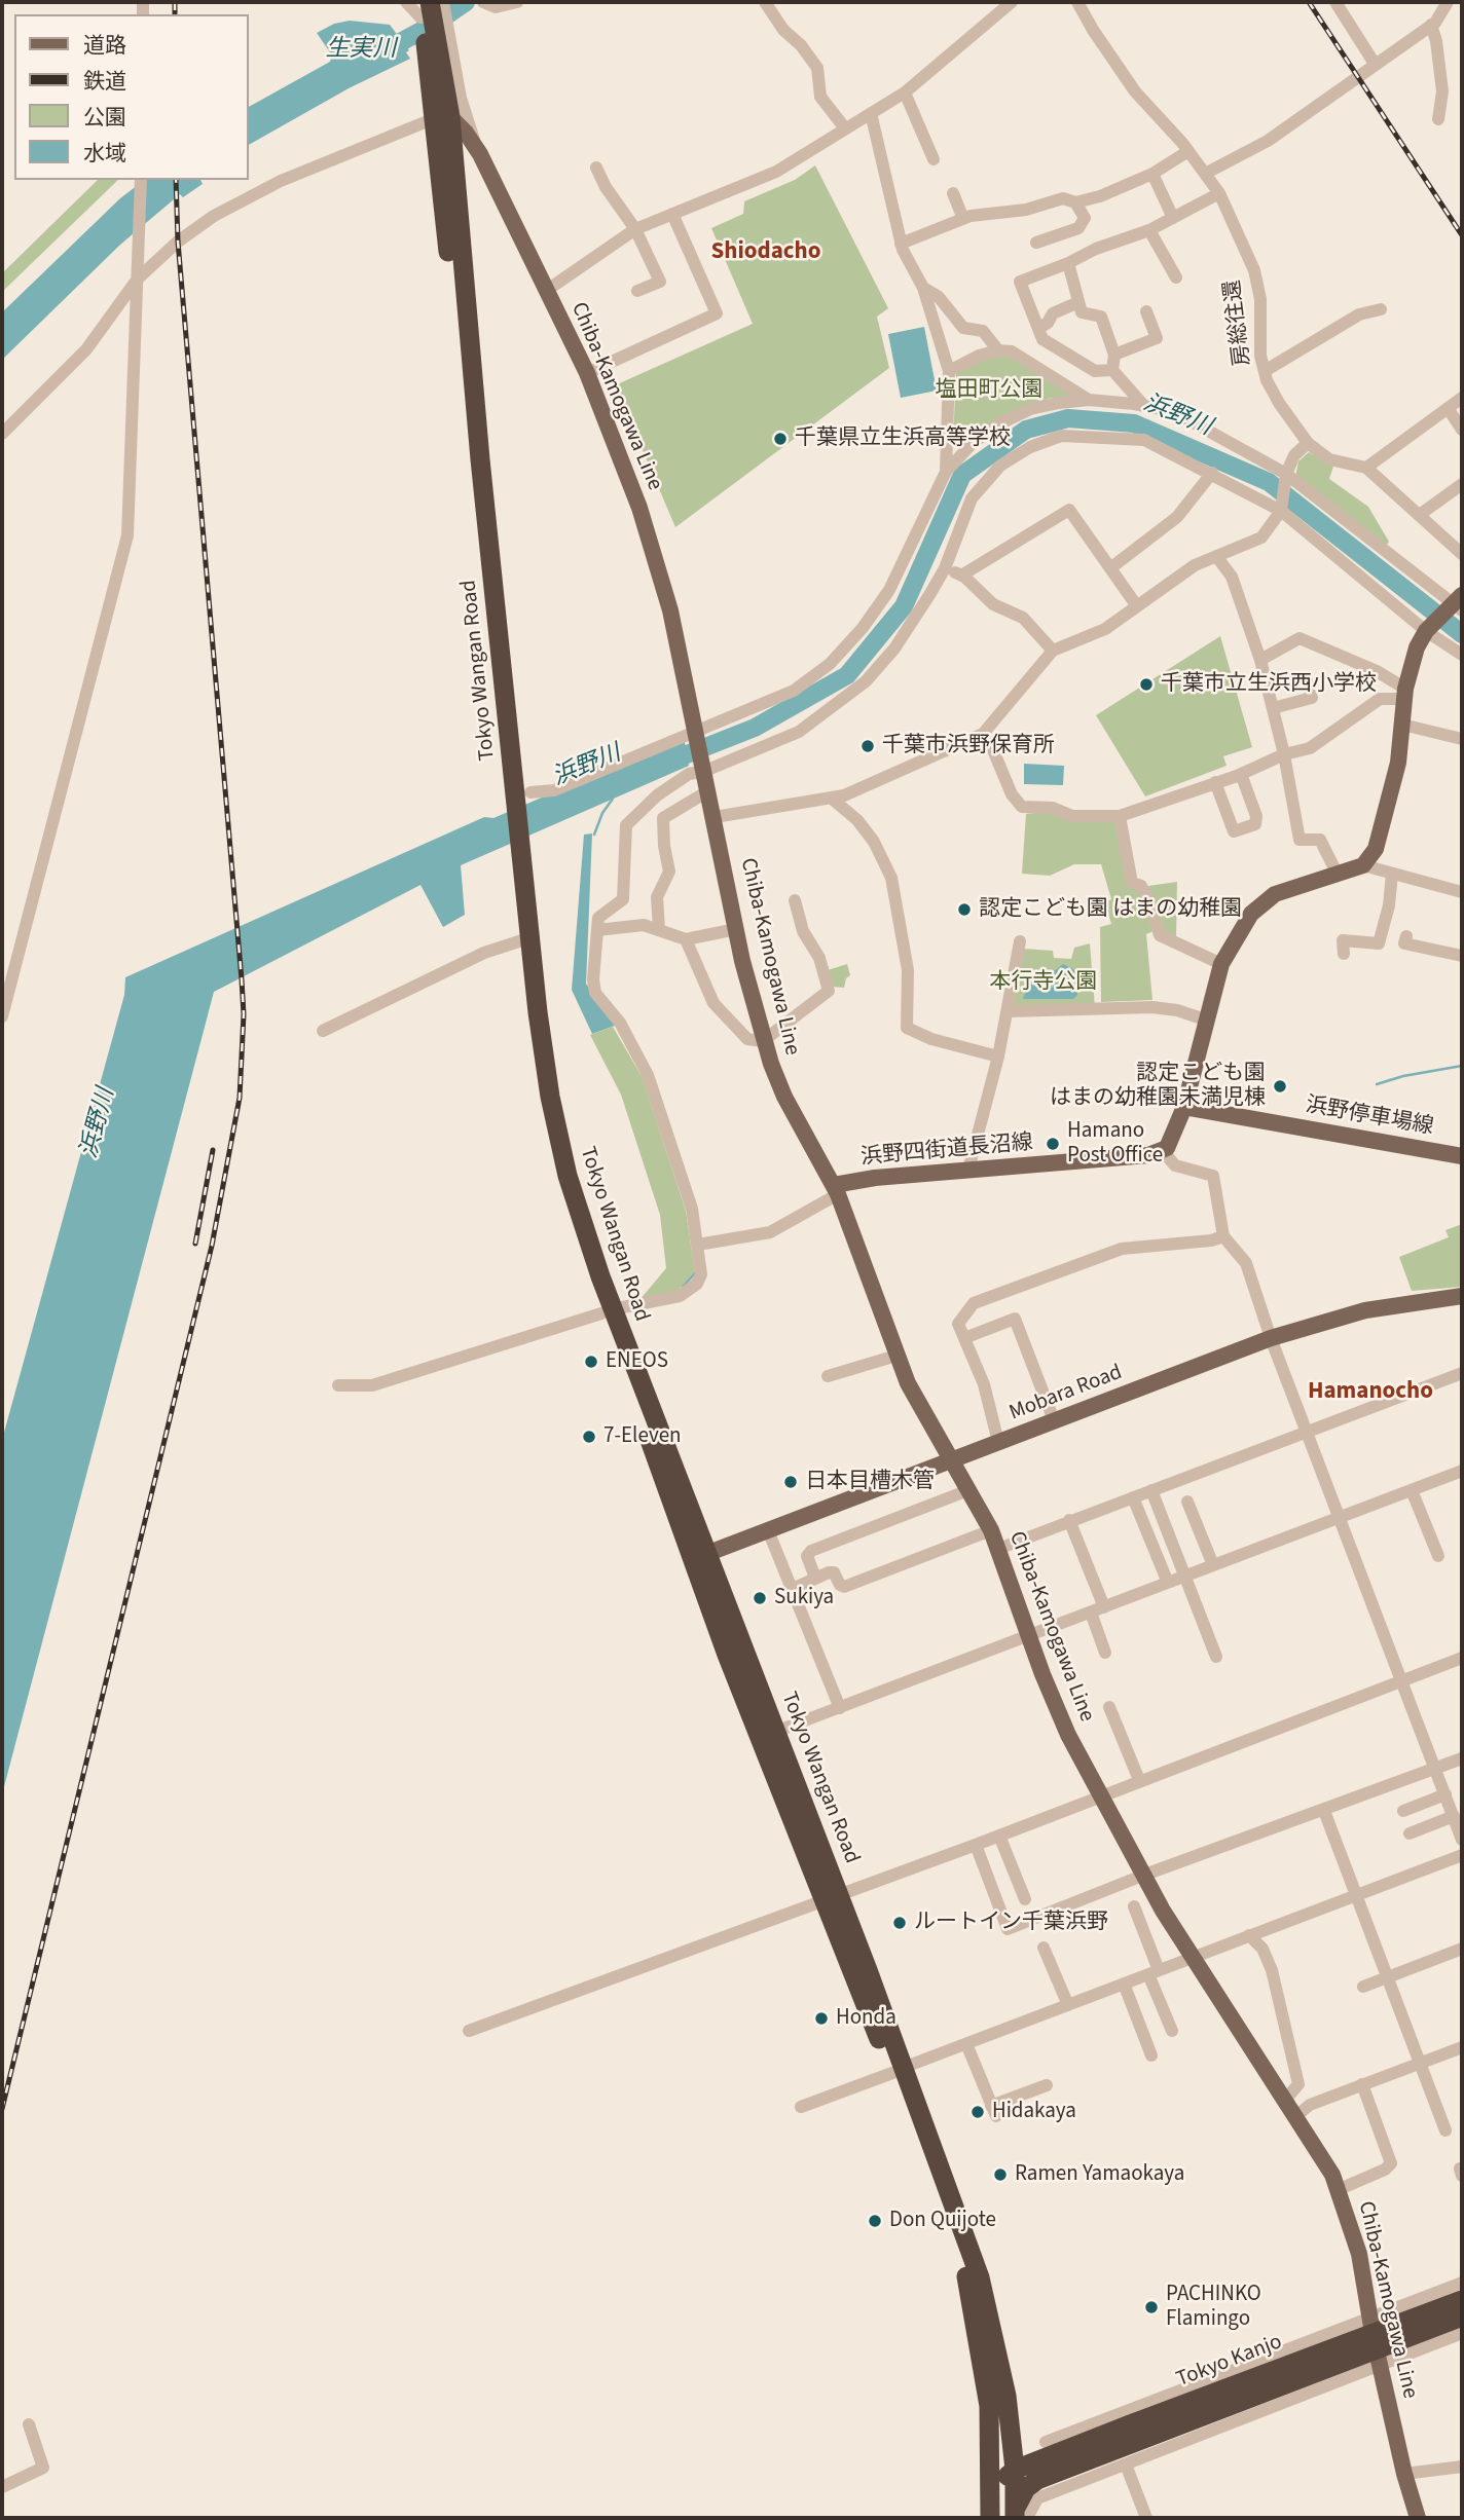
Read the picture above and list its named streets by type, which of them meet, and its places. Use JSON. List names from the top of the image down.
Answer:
{
  "streets": {
    "highway": ["Tokyo Wangan Road", "Tokyo Kanjo"],
    "main road": [
      "Chiba-Kamogawa Line",
      "浜野停車場線",
      "浜野四街道長沼線",
      "Mobara Road"
    ],
    "street": ["房総往還"]
  },
  "crossings": [
    ["Chiba-Kamogawa Line", "Tokyo Wangan Road"],
    ["Chiba-Kamogawa Line", "浜野四街道長沼線"],
    ["Chiba-Kamogawa Line", "Mobara Road"],
    ["Chiba-Kamogawa Line", "Tokyo Kanjo"],
    ["Tokyo Wangan Road", "Mobara Road"],
    ["Tokyo Wangan Road", "Tokyo Kanjo"]
  ],
  "districts": ["Shiodacho", "Hamanocho"],
  "water": ["生実川", "浜野川"],
  "parks": ["塩田町公園", "本行寺公園"],
  "places": [
    "千葉県立生浜高等学校",
    "千葉市立生浜西小学校",
    "千葉市浜野保育所",
    "認定こども園 はまの幼稚園",
    "認定こども園 はまの幼稚園未満児棟",
    "Hamano Post Office",
    "ENEOS",
    "7-Eleven",
    "日本目槽木管",
    "Sukiya",
    "ルートイン千葉浜野",
    "Honda",
    "Hidakaya",
    "Ramen Yamaokaya",
    "Don Quijote",
    "PACHINKO Flamingo"
  ],
  "legend": [
    "道路",
    "鉄道",
    "公園",
    "水域"
  ]
}
